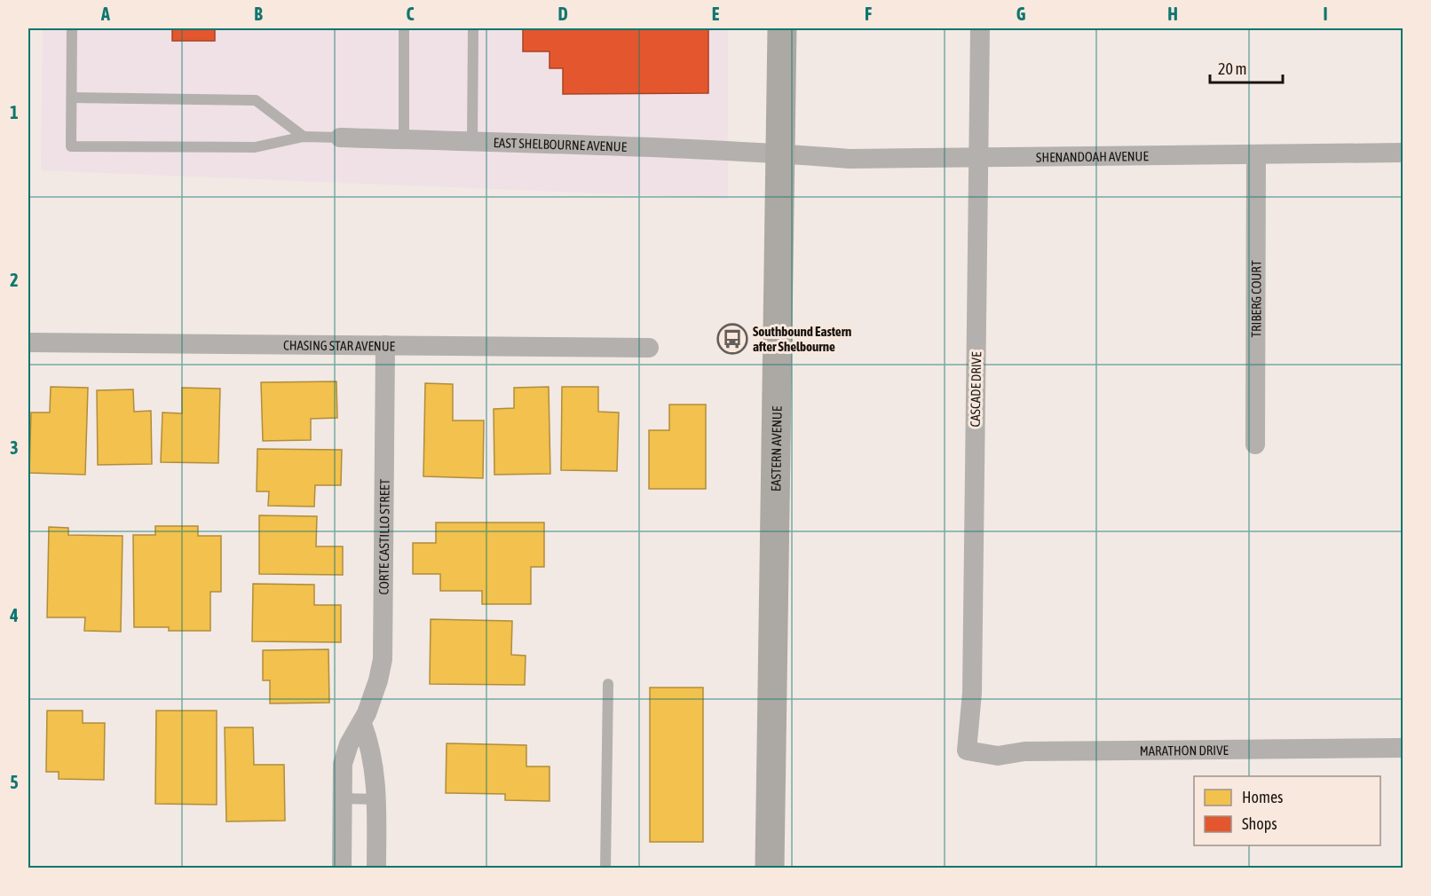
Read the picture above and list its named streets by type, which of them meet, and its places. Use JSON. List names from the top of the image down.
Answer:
{
  "streets": {
    "main road": ["EASTERN AVENUE"],
    "street": [
      "EAST SHELBOURNE AVENUE",
      "SHENANDOAH AVENUE",
      "TRIBERG COURT",
      "CHASING STAR AVENUE",
      "CASCADE DRIVE",
      "CORTE CASTILLO STREET",
      "MARATHON DRIVE"
    ]
  },
  "crossings": [
    ["EAST SHELBOURNE AVENUE", "SHENANDOAH AVENUE"],
    ["EAST SHELBOURNE AVENUE", "EASTERN AVENUE"],
    ["SHENANDOAH AVENUE", "TRIBERG COURT"],
    ["SHENANDOAH AVENUE", "CASCADE DRIVE"],
    ["SHENANDOAH AVENUE", "EASTERN AVENUE"],
    ["CHASING STAR AVENUE", "CORTE CASTILLO STREET"],
    ["CASCADE DRIVE", "MARATHON DRIVE"]
  ],
  "places": {
    "bus stop": ["Southbound Eastern after Shelbourne"]
  },
  "legend": ["Homes", "Shops"],
  "scale_bar": "20 m",
  "grid": {
    "columns": [
      "A",
      "B",
      "C",
      "D",
      "E",
      "F",
      "G",
      "H",
      "I"
    ],
    "rows": [
      "1",
      "2",
      "3",
      "4",
      "5"
    ]
  }
}
